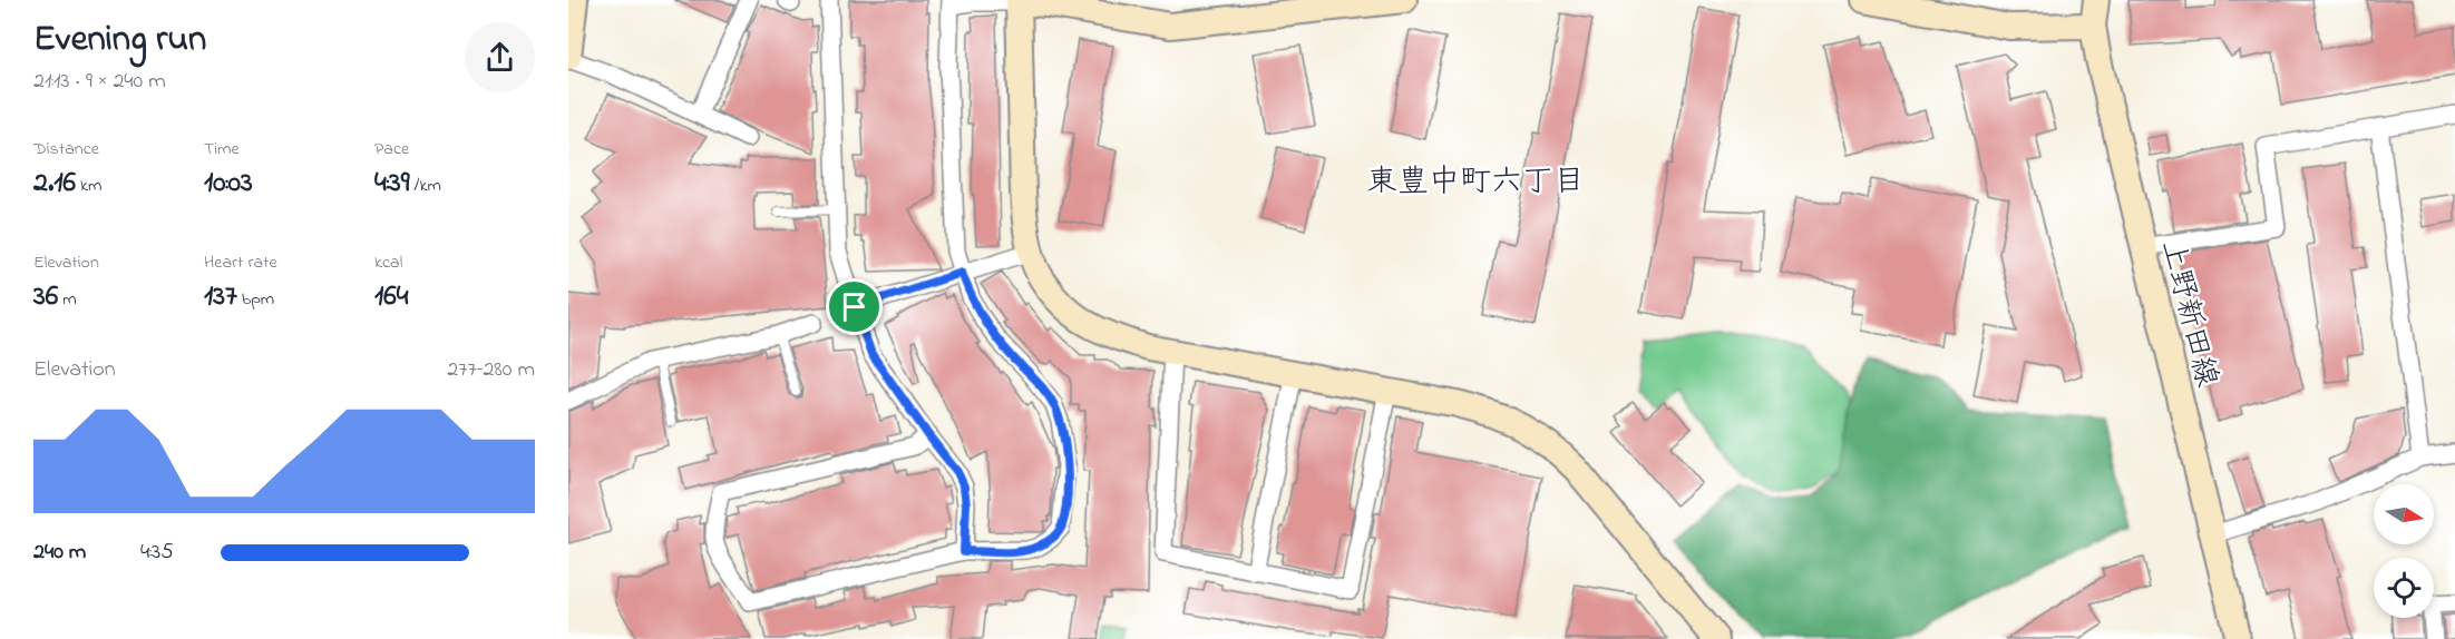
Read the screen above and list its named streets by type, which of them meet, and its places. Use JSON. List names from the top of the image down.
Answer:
{
  "streets": {
    "street": ["上野新田線"]
  },
  "districts": ["東豊中町六丁目"],
  "north": "right",
  "page": {
    "heading": ["Evening run", "21:13 · 9 × 240 m"],
    "stats": [
      ["Distance", "2.16 km"],
      ["Time", "10:03"],
      ["Pace", "4:39 /km"],
      ["Elevation", "36 m"],
      ["Heart rate", "137 bpm"],
      ["kcal", "164"]
    ],
    "chart": ["Elevation", "277–280 m"],
    "list": [
      {
        "name": "240 m",
        "note": "4:35"
      }
    ]
  }
}
